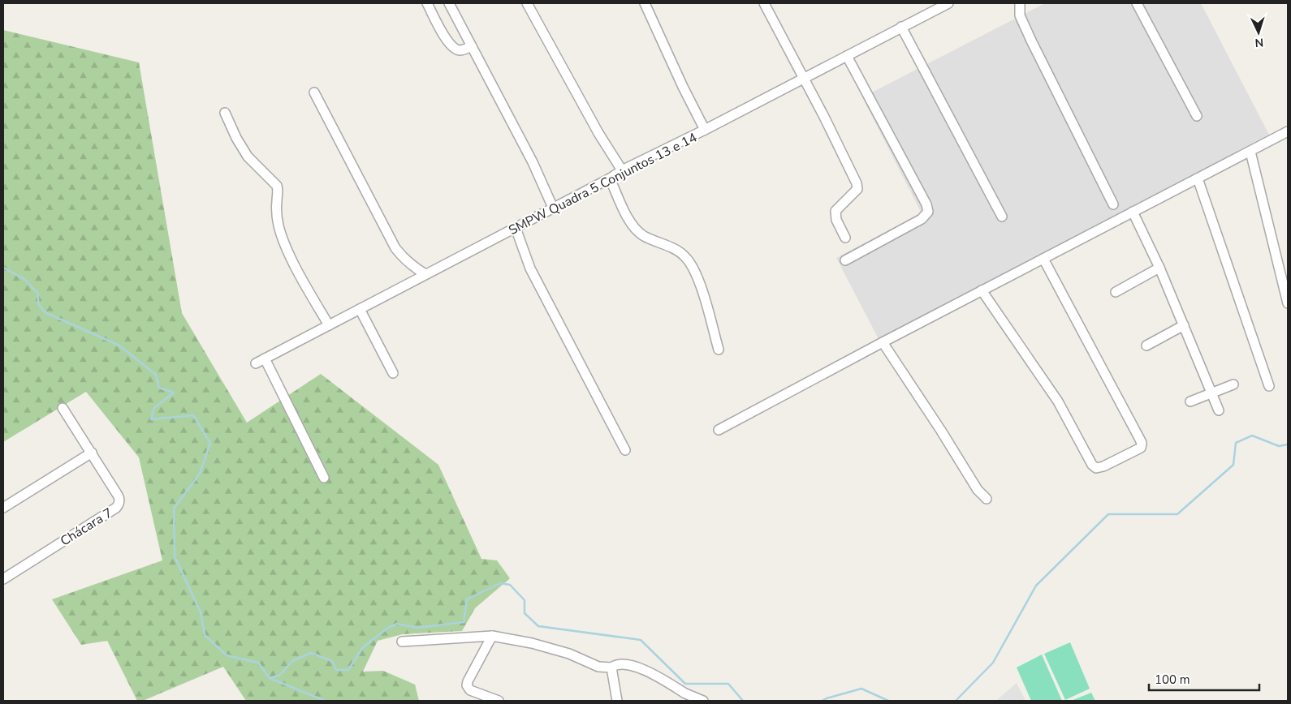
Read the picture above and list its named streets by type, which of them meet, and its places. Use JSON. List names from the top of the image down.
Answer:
{
  "streets": {
    "street": ["SMPW Quadra 5 Conjuntos 13 e 14", "Chácara 7"]
  },
  "scale_bar": "100 m",
  "north": "bottom"
}
